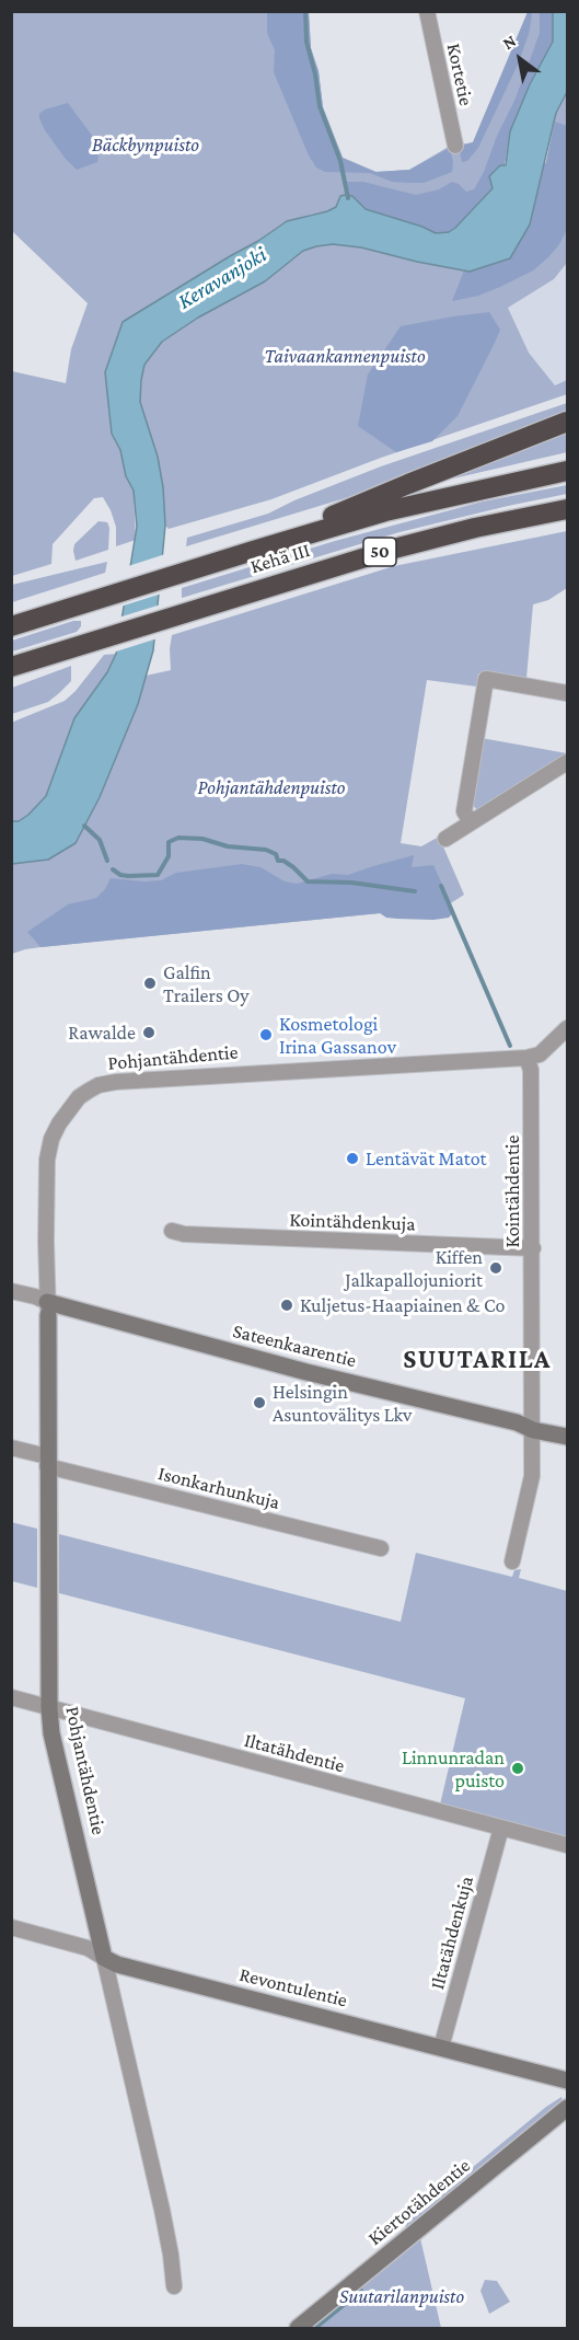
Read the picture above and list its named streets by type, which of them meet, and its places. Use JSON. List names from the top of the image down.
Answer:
{
  "streets": {
    "highway": ["50", "Kehä III"],
    "street": [
      "Kortetie",
      "Pohjantähdentie",
      "Kointähdentie",
      "Kointähdenkuja",
      "Sateenkaarentie",
      "Isonkarhunkuja",
      "Iltatähdentie",
      "Iltatähdenkuja",
      "Revontulentie",
      "Kiertotähdentie"
    ]
  },
  "crossings": [
    ["Pohjantähdentie", "Kointähdentie"],
    ["Pohjantähdentie", "Sateenkaarentie"],
    ["Pohjantähdentie", "Isonkarhunkuja"],
    ["Pohjantähdentie", "Iltatähdentie"],
    ["Pohjantähdentie", "Revontulentie"],
    ["Kointähdentie", "Kointähdenkuja"],
    ["Kointähdentie", "Sateenkaarentie"],
    ["Iltatähdentie", "Iltatähdenkuja"],
    ["Iltatähdenkuja", "Revontulentie"]
  ],
  "districts": ["SUUTARILA"],
  "water": ["Keravanjoki"],
  "parks": [
    "Bäckbynpuisto",
    "Taivaankannenpuisto",
    "Pohjantähdenpuisto",
    "Suutarilanpuisto"
  ],
  "places": [
    "Galfin Trailers Oy",
    "Rawalde",
    "Kosmetologi Irina Gassanov",
    "Lentävät Matot",
    "Kiffen Jalkapallojuniorit",
    "Kuljetus-Haapiainen & Co",
    "Helsingin Asuntovälitys Lkv",
    "Linnunradan puisto"
  ],
  "north": "top left"
}
